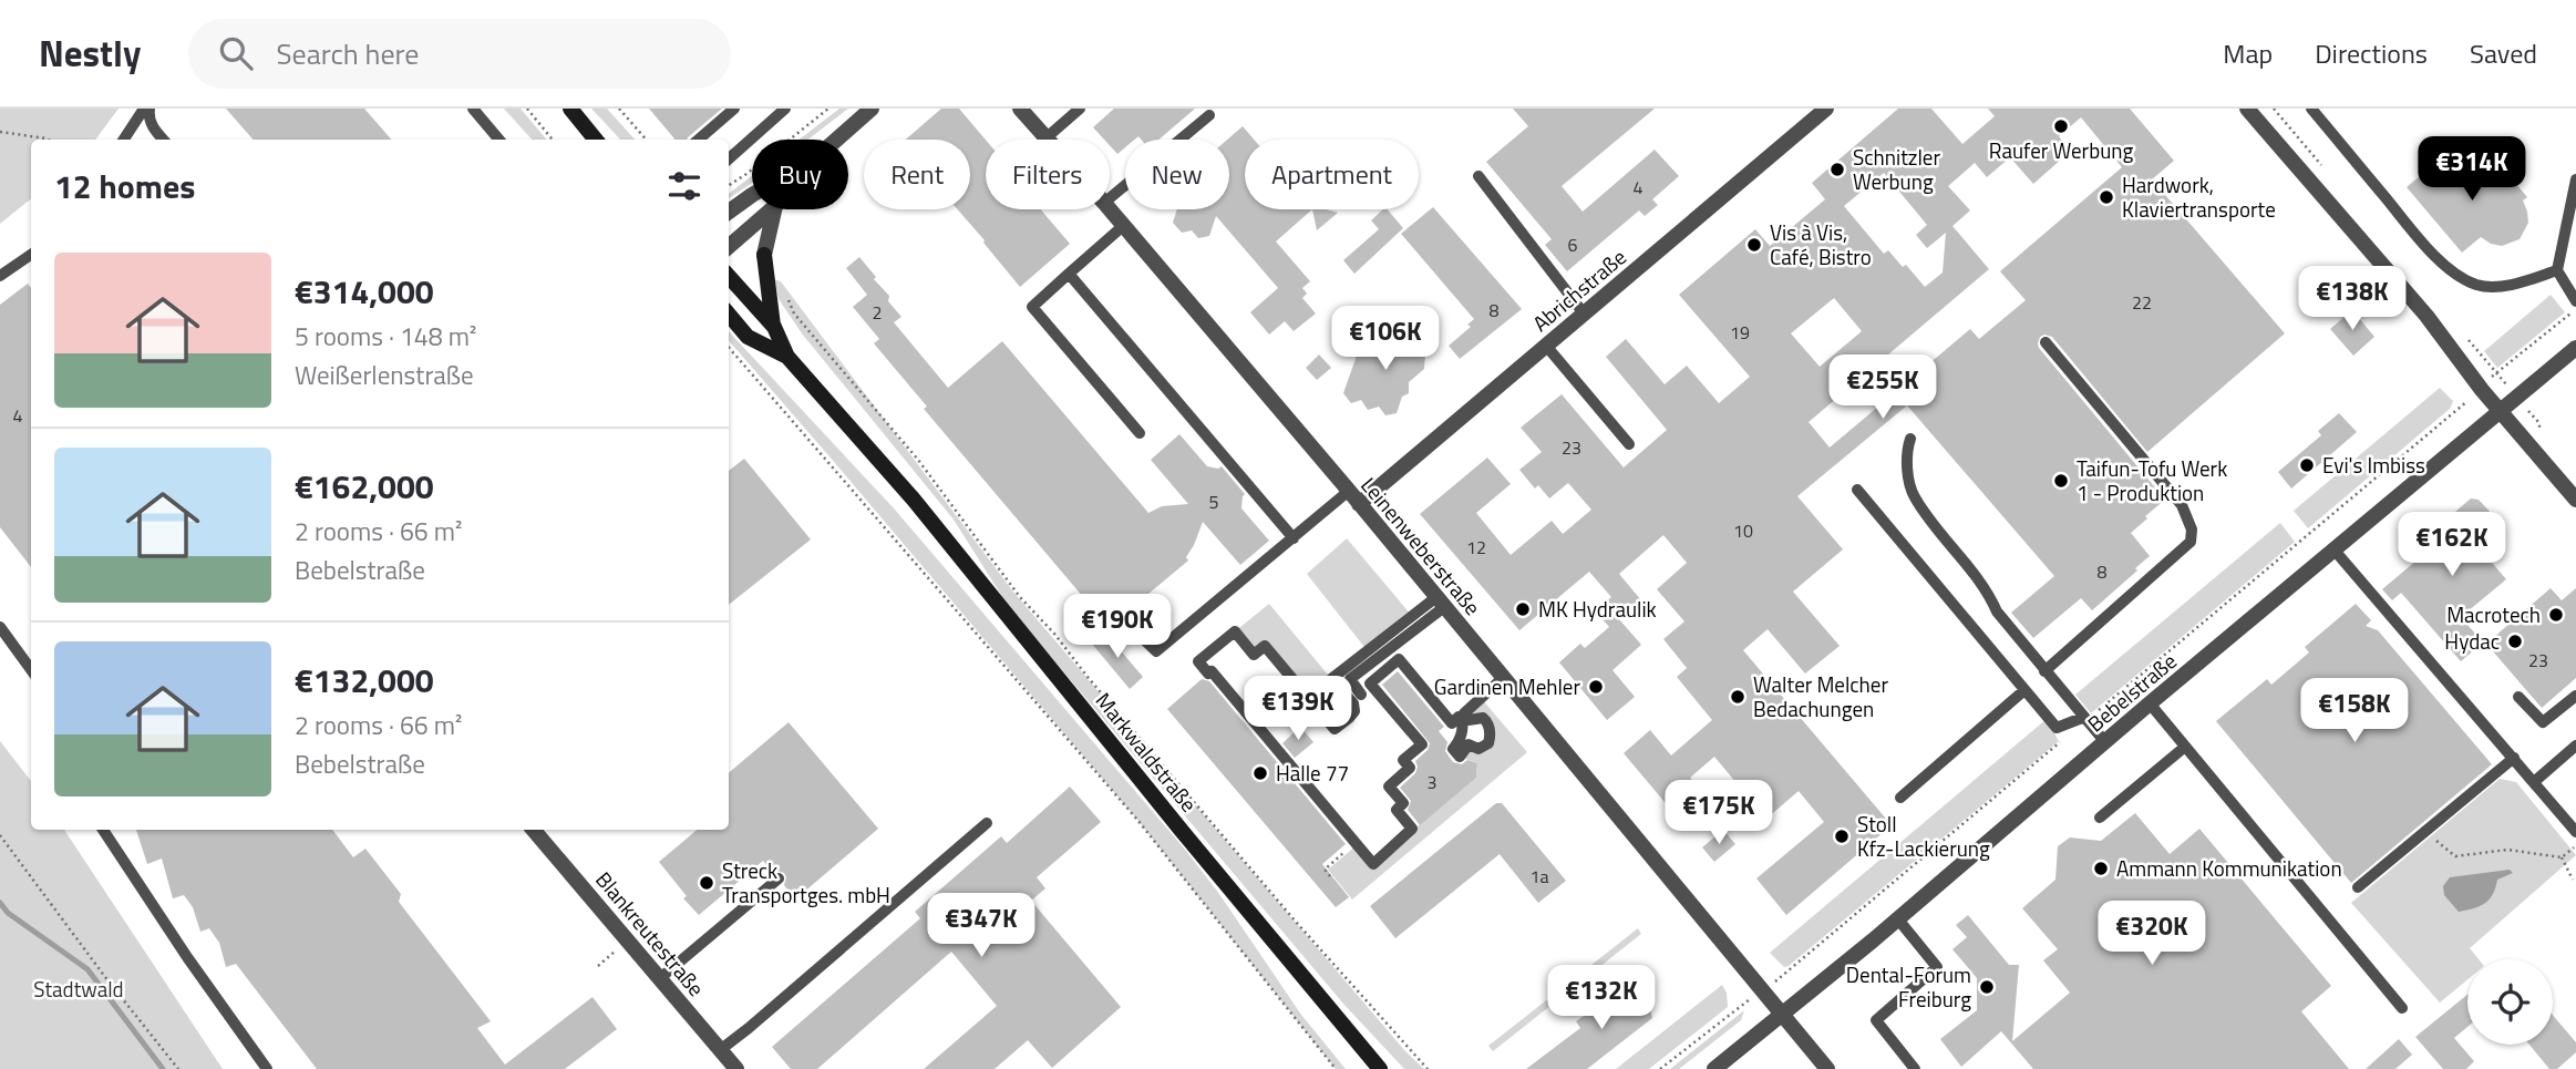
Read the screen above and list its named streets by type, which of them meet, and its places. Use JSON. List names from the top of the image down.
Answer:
{
  "streets": {
    "main road": ["Markwaldstraße"],
    "street": [
      "Abrichstraße",
      "Leinenweberstraße",
      "Bebelstraße",
      "Blankreutestraße"
    ]
  },
  "crossings": [
    ["Abrichstraße", "Leinenweberstraße"],
    ["Leinenweberstraße", "Bebelstraße"]
  ],
  "parks": ["Stadtwald"],
  "places": [
    "Raufer Werbung",
    "Schnitzler Werbung",
    "Hardwork, Klaviertransporte",
    "Vis à Vis, Café, Bistro",
    "Evi's Imbiss",
    "Taifun-Tofu Werk 1 - Produktion",
    "MK Hydraulik",
    "Macrotech",
    "Hydac",
    "Gardinen Mehler",
    "Walter Melcher Bedachungen",
    "Halle 77",
    "Stoll Kfz-Lackierung",
    "Ammann Kommunikation",
    "Streck Transportges. mbH",
    "Dental-Forum Freiburg"
  ],
  "house_numbers": [
    "4",
    "6",
    "22",
    "8",
    "2",
    "19",
    "4",
    "23",
    "5",
    "10",
    "12",
    "8",
    "23",
    "3",
    "1a"
  ],
  "page": {
    "header": "Nestly",
    "search": "Search here",
    "nav": ["Map", "Directions", "Saved"],
    "price": [
      "€314K",
      "€138K",
      "€106K",
      "€255K",
      "€162K",
      "€190K",
      "€139K",
      "€158K",
      "€175K",
      "€347K",
      "€320K",
      "€132K"
    ],
    "chip": [
      "Buy",
      "Rent",
      "Filters",
      "New",
      "Apartment"
    ],
    "heading": "12 homes",
    "list": [
      {
        "name": "€314,000",
        "note": "5 rooms · 148 m² · Weißerlenstraße"
      },
      {
        "name": "€162,000",
        "note": "2 rooms · 66 m² · Bebelstraße"
      },
      {
        "name": "€132,000",
        "note": "2 rooms · 66 m² · Bebelstraße"
      }
    ]
  }
}
